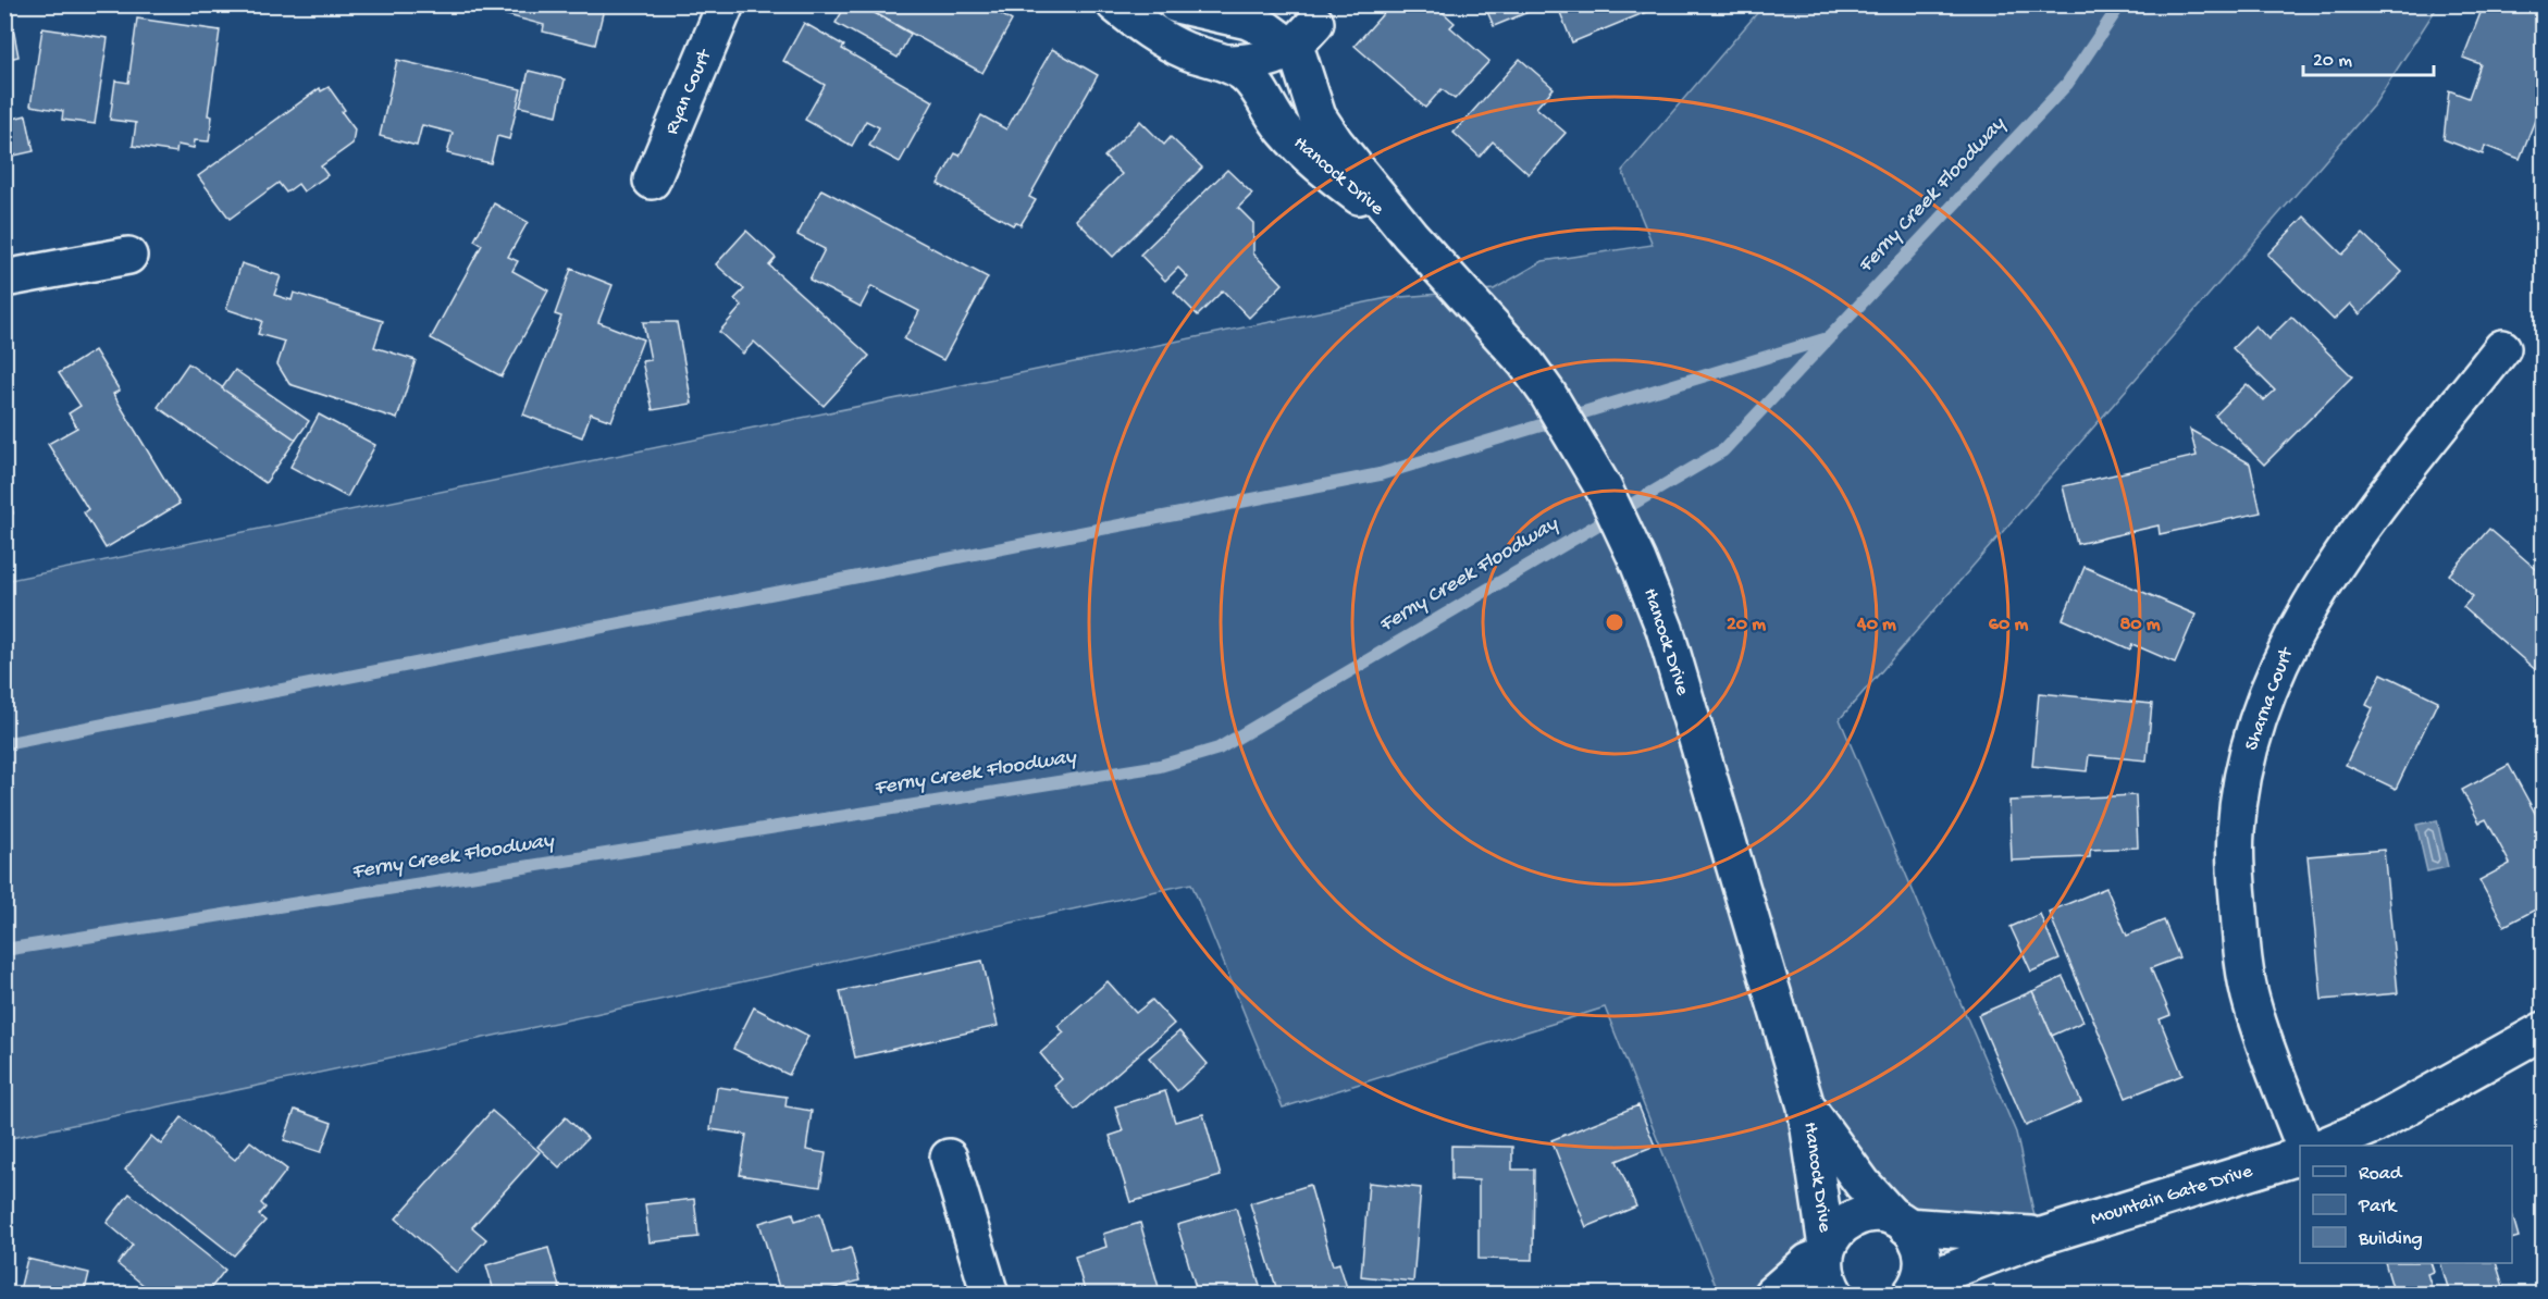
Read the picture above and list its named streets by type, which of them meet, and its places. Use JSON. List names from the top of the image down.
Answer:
{
  "streets": {
    "street": [
      "Ryan Court",
      "Hancock Drive",
      "Sharna Court",
      "Mountain Gate Drive"
    ]
  },
  "crossings": [
    ["Hancock Drive", "Mountain Gate Drive"]
  ],
  "water": ["Ferny Creek Floodway"],
  "legend": ["Road", "Park", "Building"],
  "scale_bar": "20 m",
  "rings": [
    "20 m",
    "40 m",
    "60 m",
    "80 m"
  ]
}
